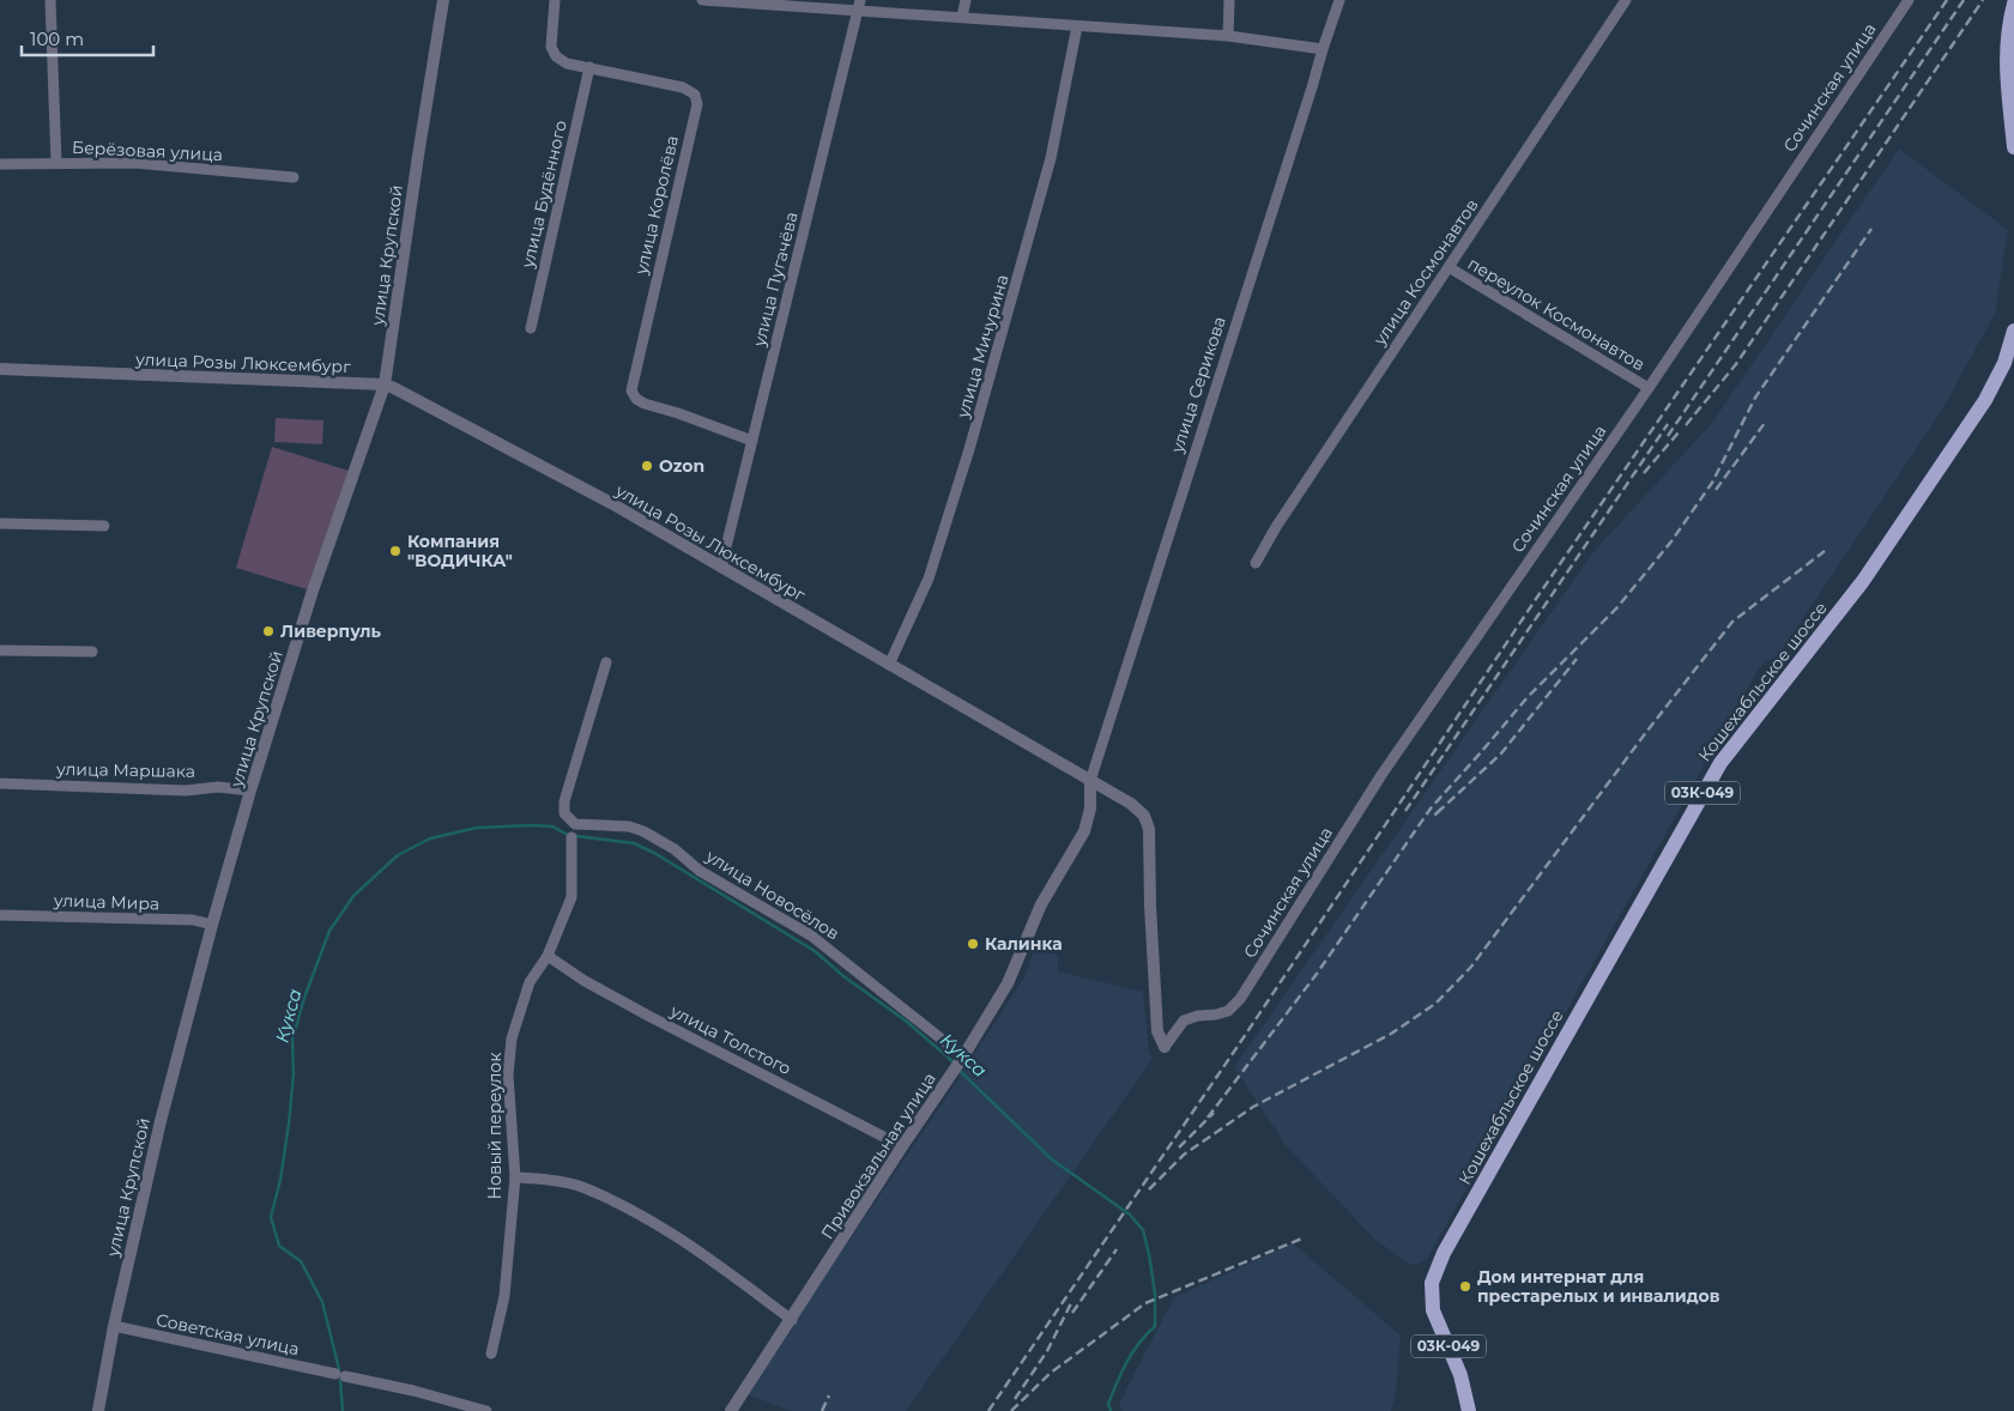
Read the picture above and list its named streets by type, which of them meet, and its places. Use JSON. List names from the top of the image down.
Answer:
{
  "streets": {
    "main road": ["Кошехабльское шоссе", "03К-049"],
    "street": [
      "Сочинская улица",
      "Берёзовая улица",
      "улица Будённого",
      "улица Королёва",
      "улица Крупской",
      "улица Космонавтов",
      "улица Пугачёва",
      "переулок Космонавтов",
      "улица Мичурина",
      "улица Розы Люксембург",
      "улица Серикова",
      "улица Маршака",
      "улица Новосёлов",
      "улица Мира",
      "улица Толстого",
      "Новый переулок",
      "Привокзальная улица",
      "Советская улица"
    ]
  },
  "crossings": [
    ["Сочинская улица", "переулок Космонавтов"],
    ["Сочинская улица", "улица Розы Люксембург"],
    ["улица Будённого", "улица Королёва"],
    ["улица Королёва", "улица Пугачёва"],
    ["улица Крупской", "улица Розы Люксембург"],
    ["улица Крупской", "улица Маршака"],
    ["улица Крупской", "улица Мира"],
    ["улица Крупской", "Советская улица"],
    ["улица Космонавтов", "переулок Космонавтов"],
    ["улица Пугачёва", "улица Розы Люксембург"],
    ["улица Мичурина", "улица Розы Люксембург"],
    ["улица Розы Люксембург", "улица Серикова"],
    ["улица Розы Люксембург", "Привокзальная улица"],
    ["улица Серикова", "Привокзальная улица"],
    ["улица Новосёлов", "Привокзальная улица"],
    ["улица Толстого", "Новый переулок"],
    ["улица Толстого", "Привокзальная улица"]
  ],
  "water": ["Кукса"],
  "places": [
    "Ozon",
    "Компания \"ВОДИЧКА\"",
    "Ливерпуль",
    "Калинка",
    "Дом интернат для престарелых и инвалидов"
  ],
  "scale_bar": "100 m"
}
